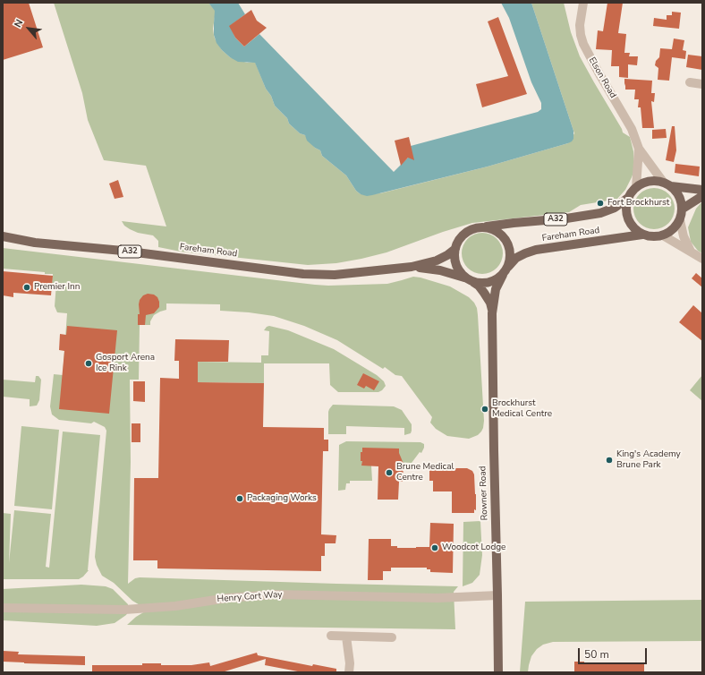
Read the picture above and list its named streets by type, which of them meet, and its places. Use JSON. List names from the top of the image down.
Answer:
{
  "streets": {
    "main road": ["A32", "Fareham Road", "Rowner Road"],
    "street": ["Elson Road", "Henry Cort Way"]
  },
  "crossings": [
    ["Elson Road", "Fareham Road"],
    ["Fareham Road", "Rowner Road"],
    ["Rowner Road", "Henry Cort Way"]
  ],
  "places": [
    "Fort Brockhurst",
    "Premier Inn",
    "Gosport Arena Ice Rink",
    "Brockhurst Medical Centre",
    "King's Academy Brune Park",
    "Brune Medical Centre",
    "Packaging Works",
    "Woodcot Lodge"
  ],
  "scale_bar": "50 m",
  "north": "top left"
}
